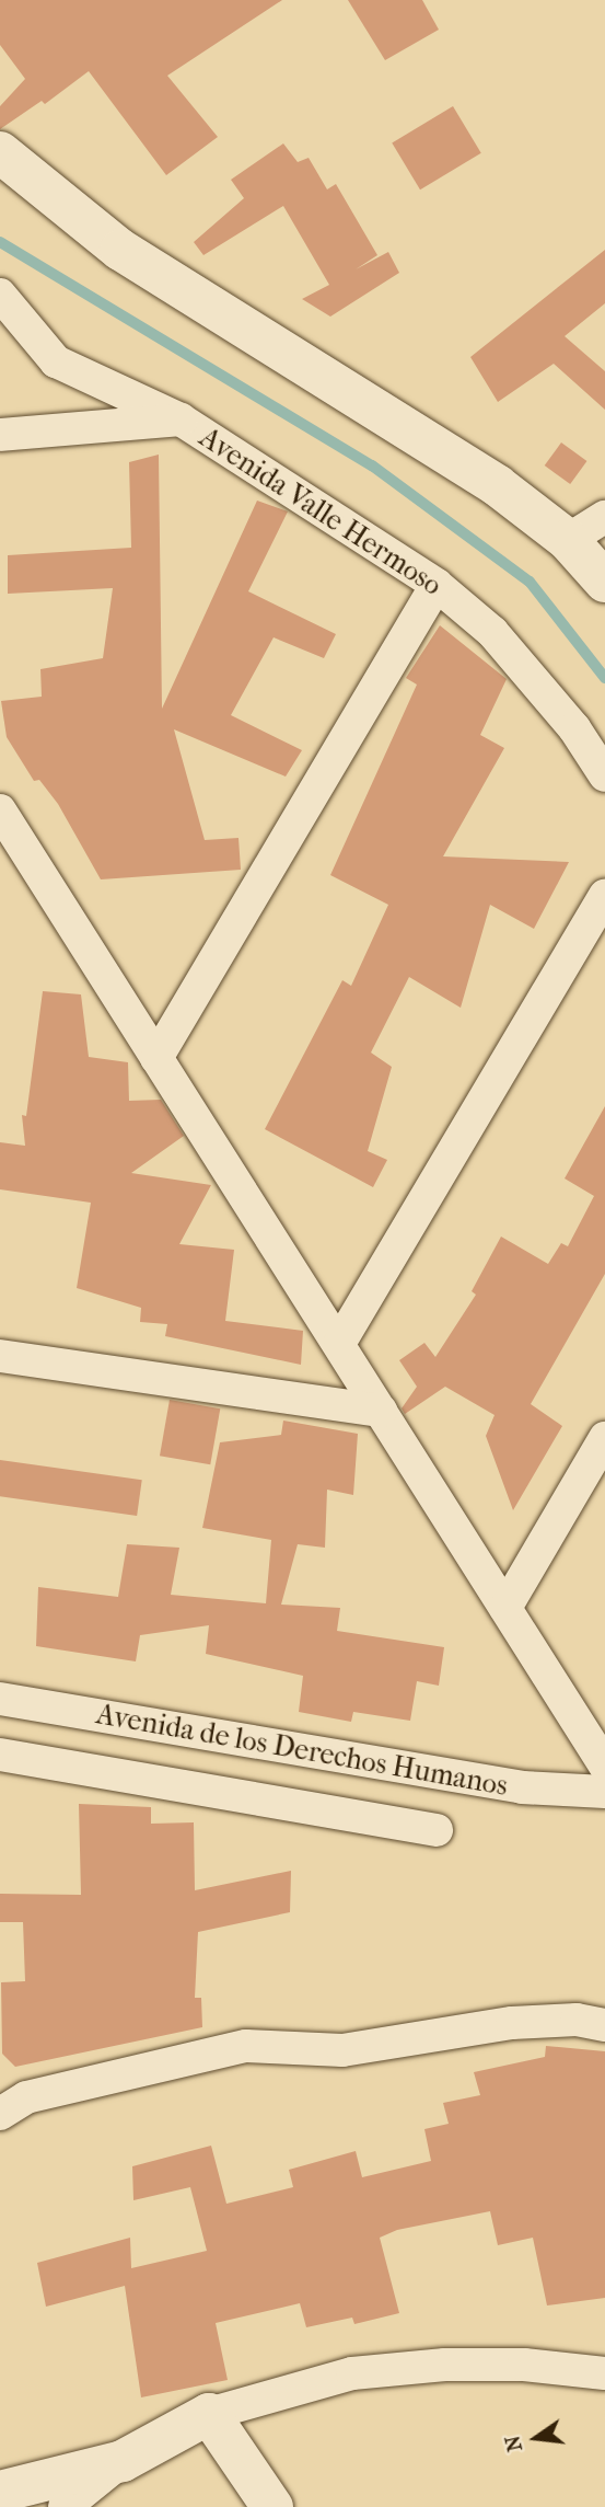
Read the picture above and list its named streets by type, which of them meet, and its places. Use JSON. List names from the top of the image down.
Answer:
{
  "streets": {
    "street": ["Avenida Valle Hermoso", "Avenida de los Derechos Humanos"]
  },
  "north": "left"
}
